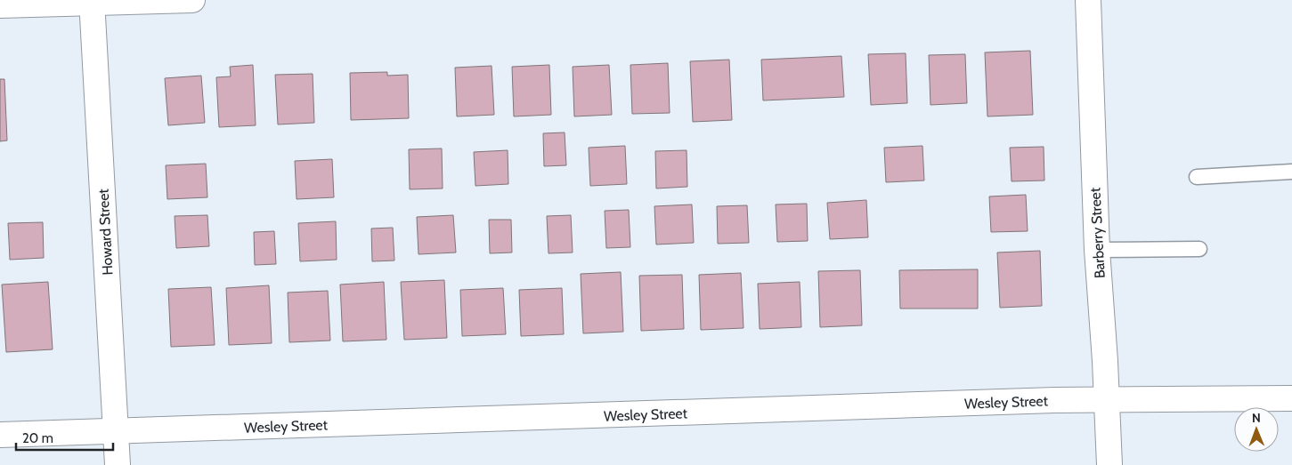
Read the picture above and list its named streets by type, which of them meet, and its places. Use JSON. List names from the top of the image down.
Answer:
{
  "streets": {
    "street": ["Howard Street", "Barberry Street", "Wesley Street"]
  },
  "crossings": [
    ["Howard Street", "Wesley Street"],
    ["Barberry Street", "Wesley Street"]
  ],
  "scale_bar": "20 m",
  "north": "top"
}
